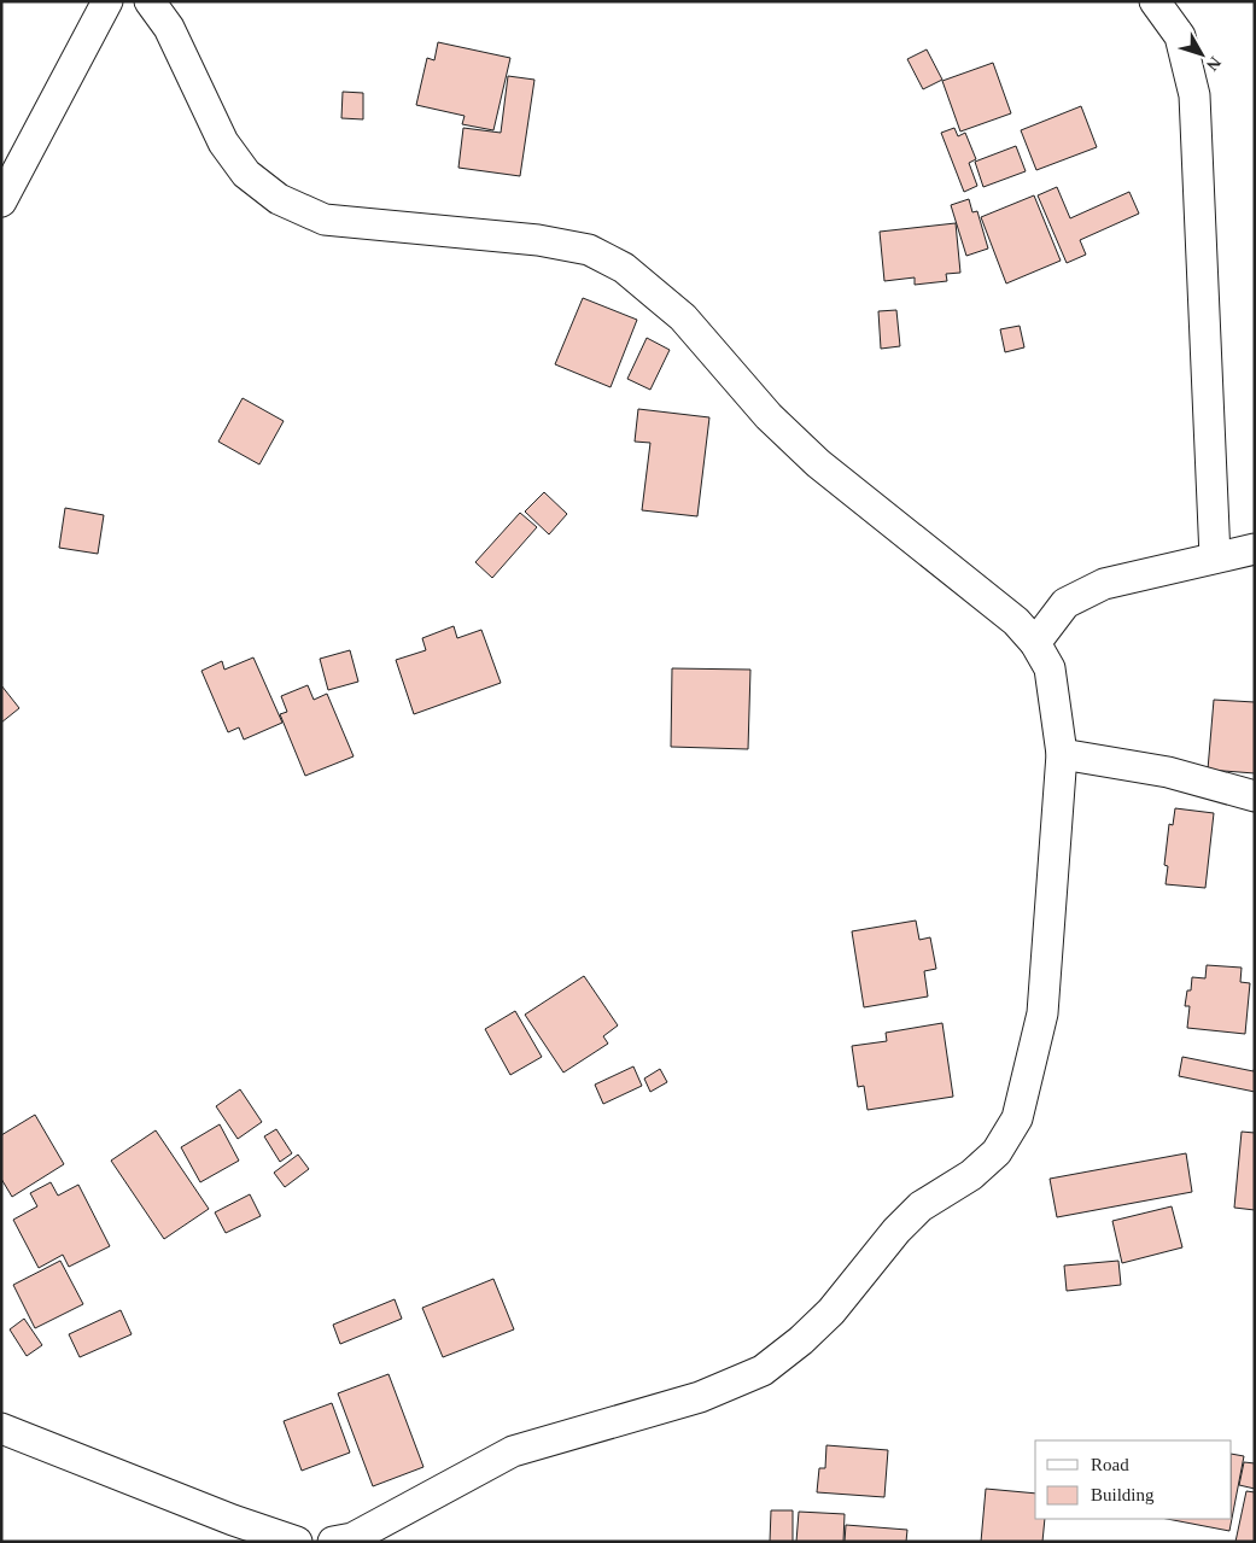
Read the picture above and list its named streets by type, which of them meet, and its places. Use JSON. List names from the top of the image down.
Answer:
{
  "legend": ["Road", "Building"],
  "north": "bottom right"
}
